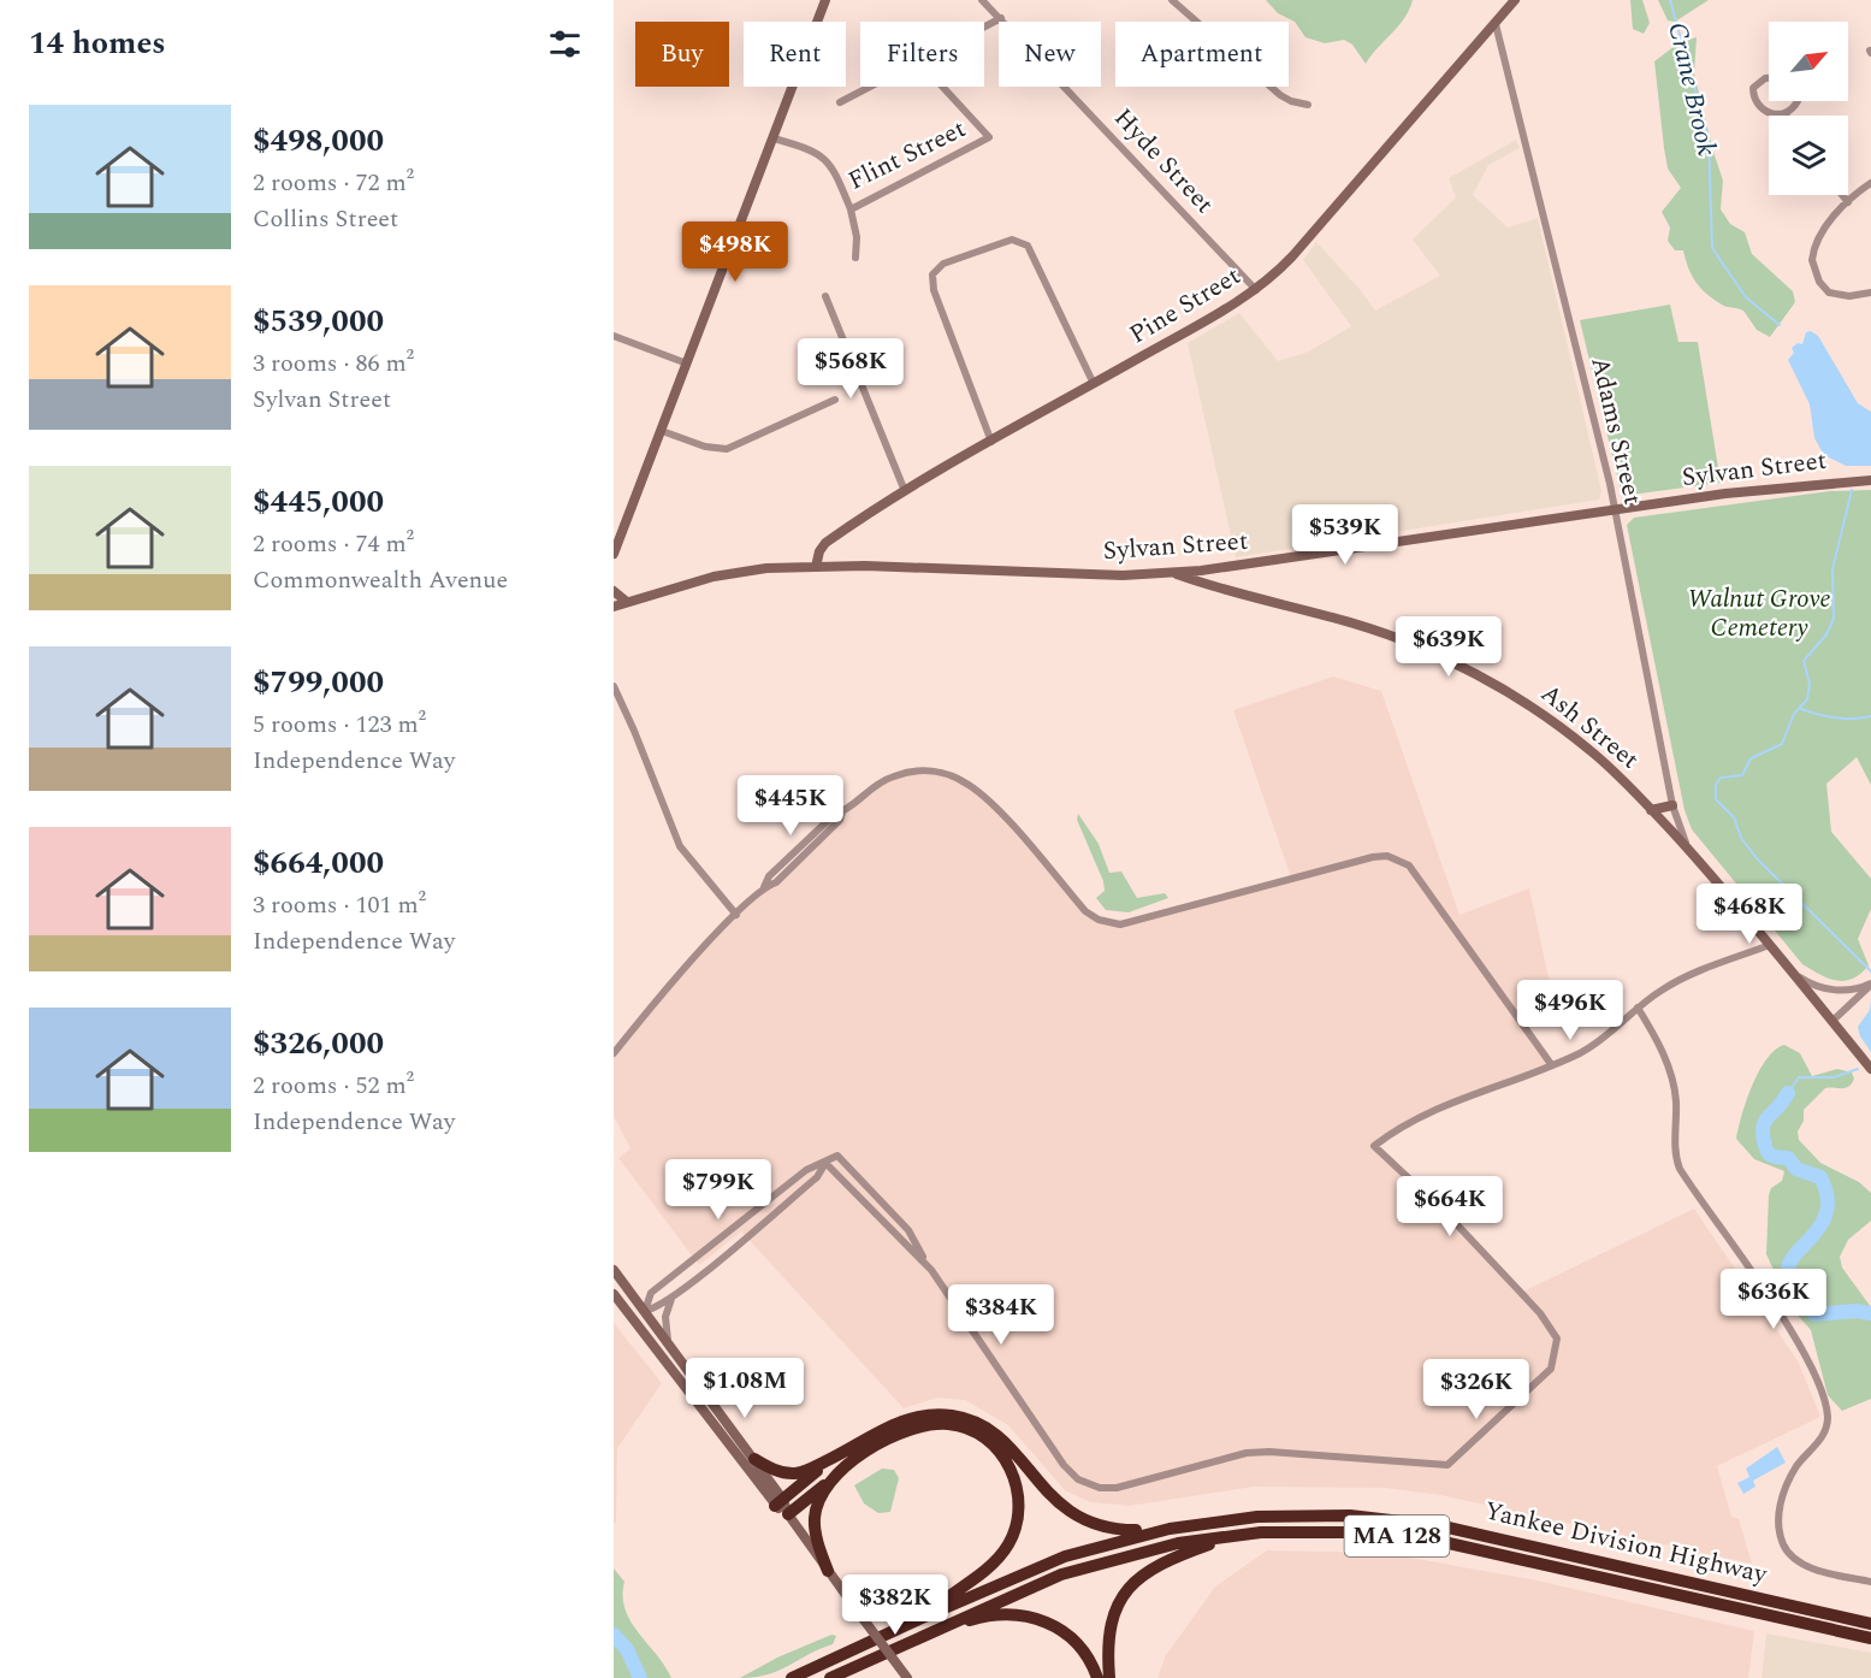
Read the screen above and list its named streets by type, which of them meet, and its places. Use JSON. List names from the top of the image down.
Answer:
{
  "streets": {
    "highway": ["MA 128", "Yankee Division Highway"],
    "main road": ["Pine Street", "Sylvan Street", "Ash Street"],
    "street": ["Flint Street", "Hyde Street", "Adams Street"]
  },
  "crossings": [
    ["Hyde Street", "Pine Street"],
    ["Pine Street", "Adams Street"],
    ["Pine Street", "Sylvan Street"],
    ["Adams Street", "Sylvan Street"],
    ["Adams Street", "Ash Street"],
    ["Sylvan Street", "Ash Street"]
  ],
  "water": ["Crane Brook"],
  "parks": ["Walnut Grove Cemetery"],
  "north": "top right",
  "page": {
    "heading": "14 homes",
    "chip": [
      "Buy",
      "Rent",
      "Filters",
      "New",
      "Apartment"
    ],
    "list": [
      {
        "name": "$498,000",
        "note": "2 rooms · 72 m² · Collins Street"
      },
      {
        "name": "$539,000",
        "note": "3 rooms · 86 m² · Sylvan Street"
      },
      {
        "name": "$445,000",
        "note": "2 rooms · 74 m² · Commonwealth Avenue"
      },
      {
        "name": "$799,000",
        "note": "5 rooms · 123 m² · Independence Way"
      },
      {
        "name": "$664,000",
        "note": "3 rooms · 101 m² · Independence Way"
      },
      {
        "name": "$326,000",
        "note": "2 rooms · 52 m² · Independence Way"
      }
    ],
    "price": [
      "$498K",
      "$568K",
      "$539K",
      "$639K",
      "$445K",
      "$468K",
      "$496K",
      "$799K",
      "$664K",
      "$636K",
      "$384K",
      "$1.08M",
      "$326K",
      "$382K"
    ]
  }
}
